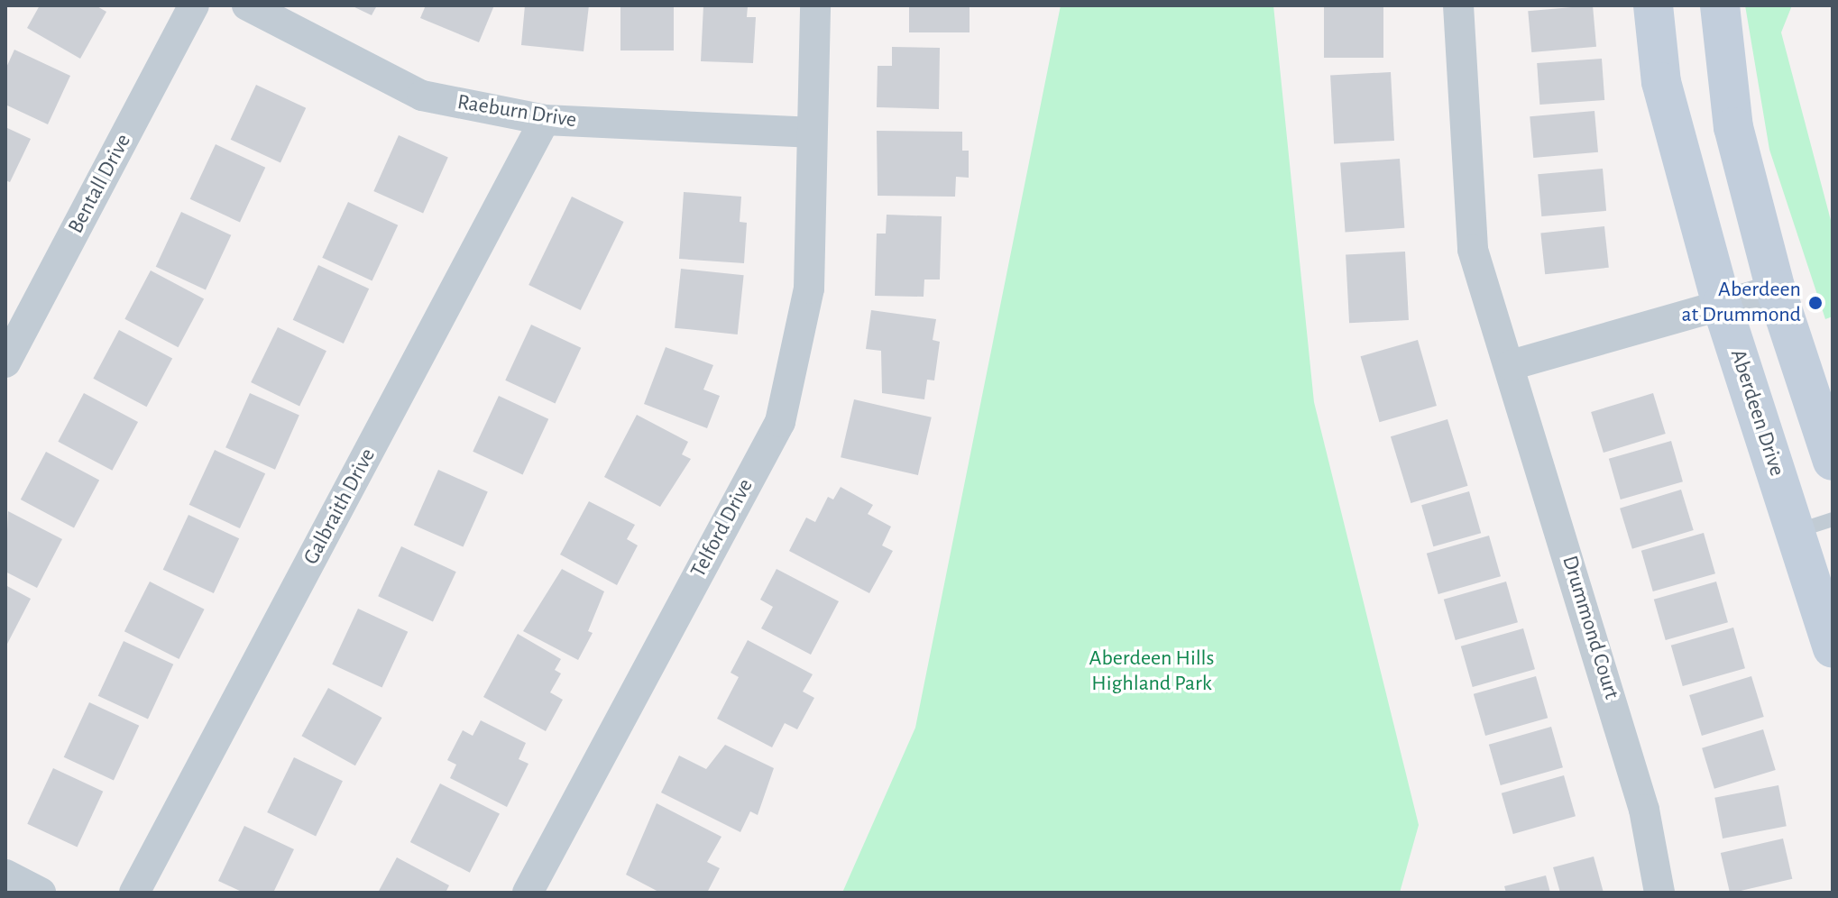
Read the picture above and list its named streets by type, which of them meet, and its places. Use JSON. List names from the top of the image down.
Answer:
{
  "streets": {
    "main road": ["Aberdeen Drive"],
    "street": [
      "Raeburn Drive",
      "Bentall Drive",
      "Galbraith Drive",
      "Telford Drive",
      "Drummond Court"
    ]
  },
  "crossings": [
    ["Raeburn Drive", "Galbraith Drive"],
    ["Raeburn Drive", "Telford Drive"]
  ],
  "parks": ["Aberdeen Hills Highland Park"],
  "places": ["Aberdeen at Drummond"]
}
